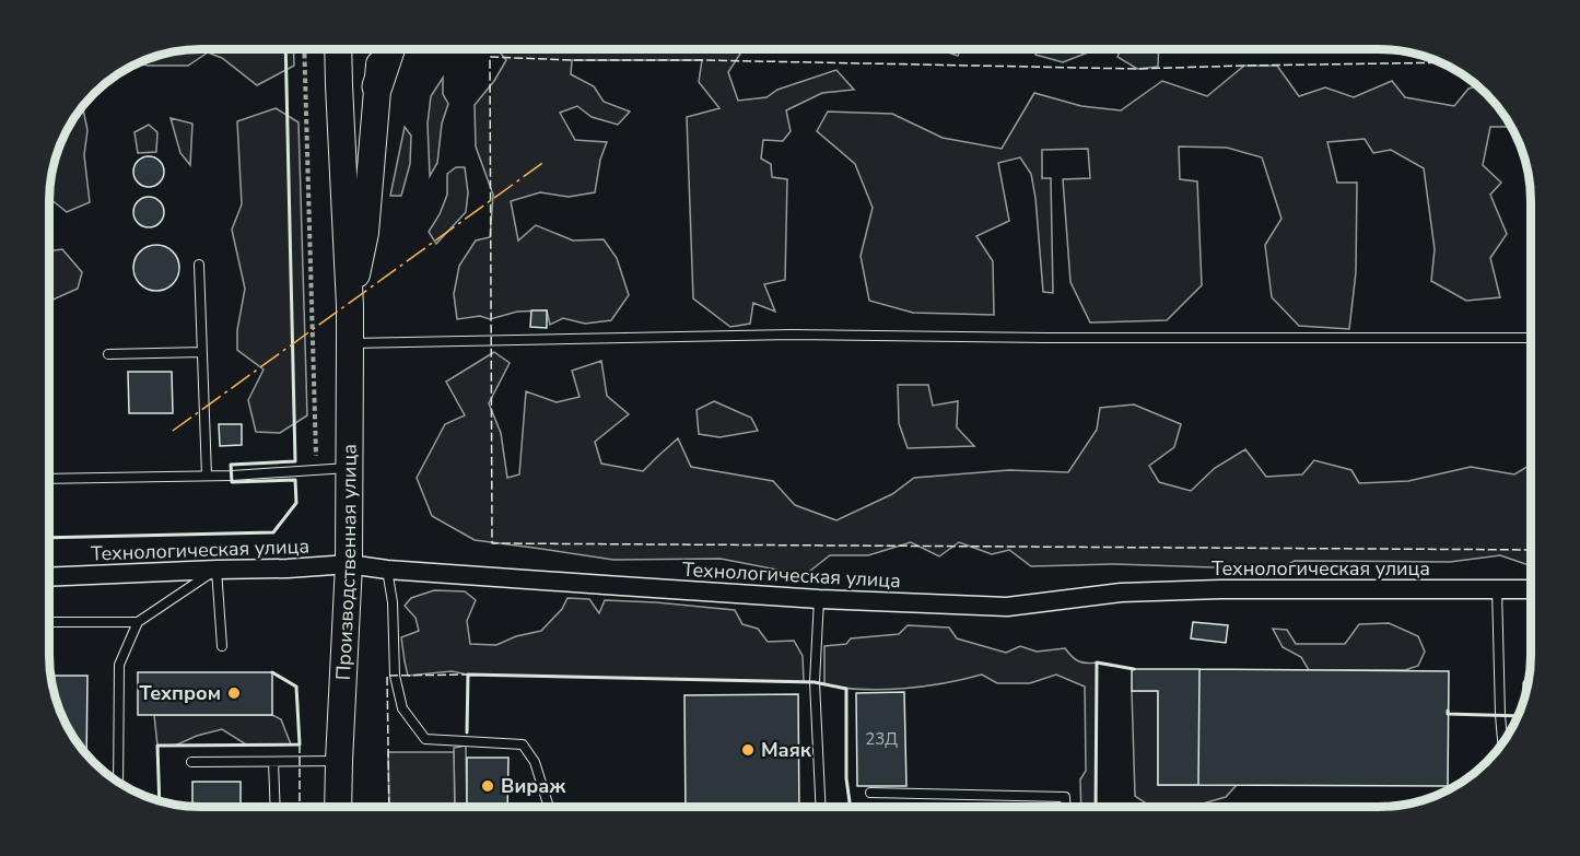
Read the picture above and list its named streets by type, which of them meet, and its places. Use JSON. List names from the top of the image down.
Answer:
{
  "streets": {
    "main road": ["Производственная улица"],
    "street": ["Технологическая улица"]
  },
  "crossings": [
    ["Технологическая улица", "Производственная улица"]
  ],
  "places": ["Техпром", "Маяк", "Вираж"],
  "house_numbers": ["23Д"]
}
